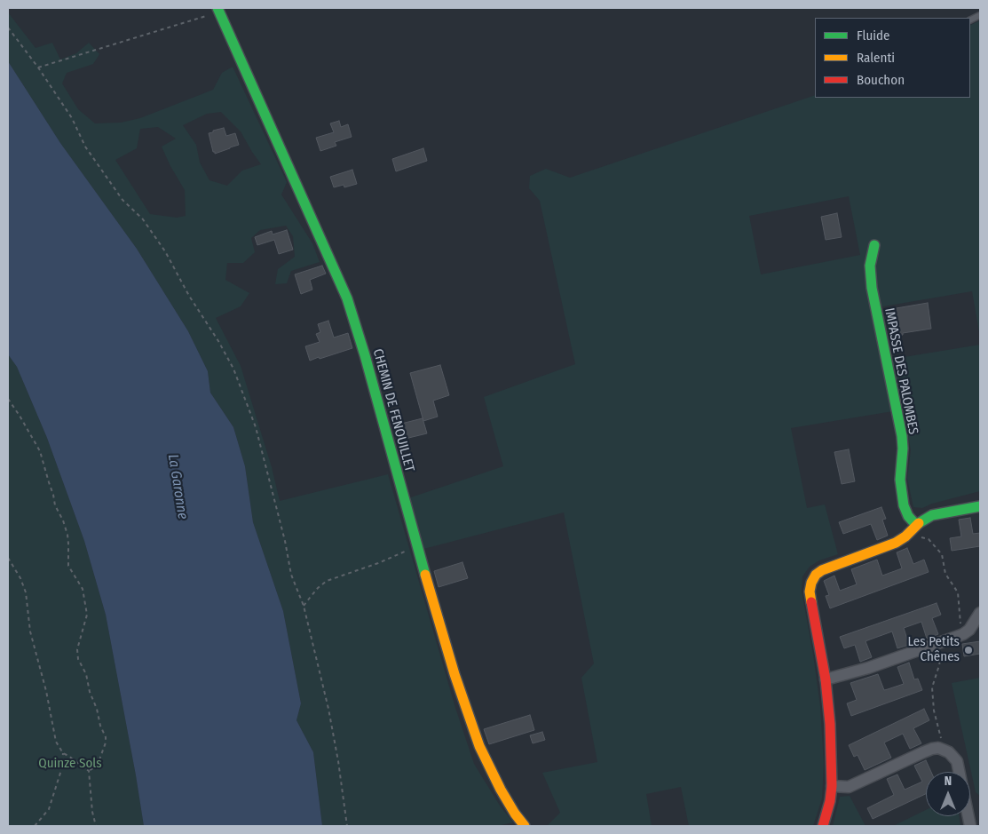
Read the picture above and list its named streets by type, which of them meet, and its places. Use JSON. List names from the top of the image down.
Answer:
{
  "streets": {
    "street": ["IMPASSE DES PALOMBES", "CHEMIN DE FENOUILLET"]
  },
  "water": ["La Garonne"],
  "parks": ["Quinze Sols"],
  "places": ["Les Petits Chênes"],
  "legend": ["Fluide", "Ralenti", "Bouchon"],
  "north": "top"
}
